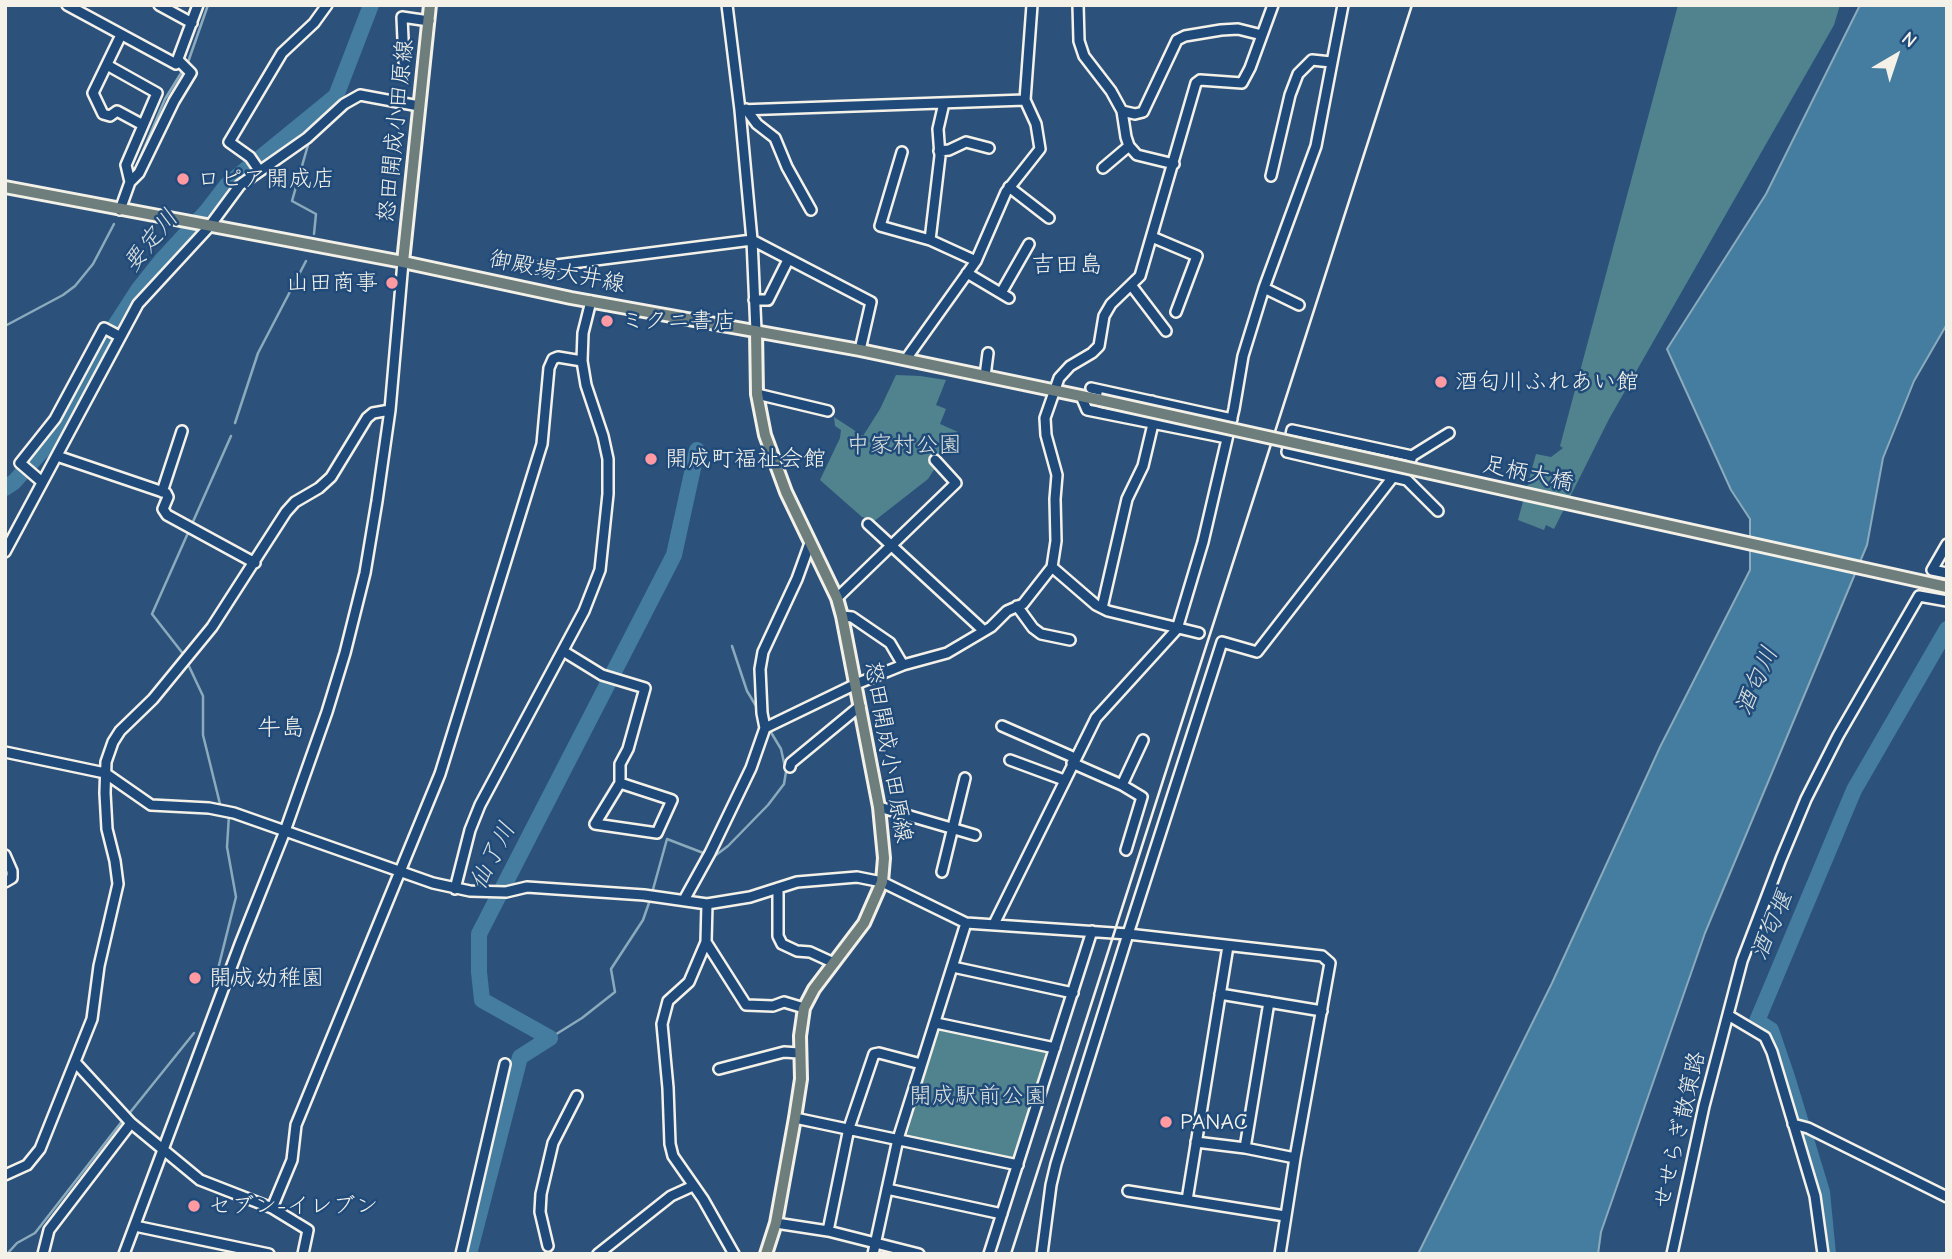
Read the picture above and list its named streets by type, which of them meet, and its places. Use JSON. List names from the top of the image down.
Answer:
{
  "streets": {
    "main road": ["怒田開成小田原線", "御殿場大井線", "足柄大橋"],
    "street": ["せせらぎ散策路"]
  },
  "crossings": [
    ["怒田開成小田原線", "御殿場大井線"],
    ["御殿場大井線", "足柄大橋"]
  ],
  "districts": ["吉田島", "牛島"],
  "water": [
    "要定川",
    "酒匂川",
    "仙了川",
    "酒匂堰"
  ],
  "parks": ["中家村公園", "開成駅前公園"],
  "places": [
    "ロピア開成店",
    "山田商事",
    "ミクニ書店",
    "酒匂川ふれあい館",
    "開成町福祉会館",
    "開成幼稚園",
    "PANAC",
    "セブン-イレブン"
  ],
  "north": "top right"
}
